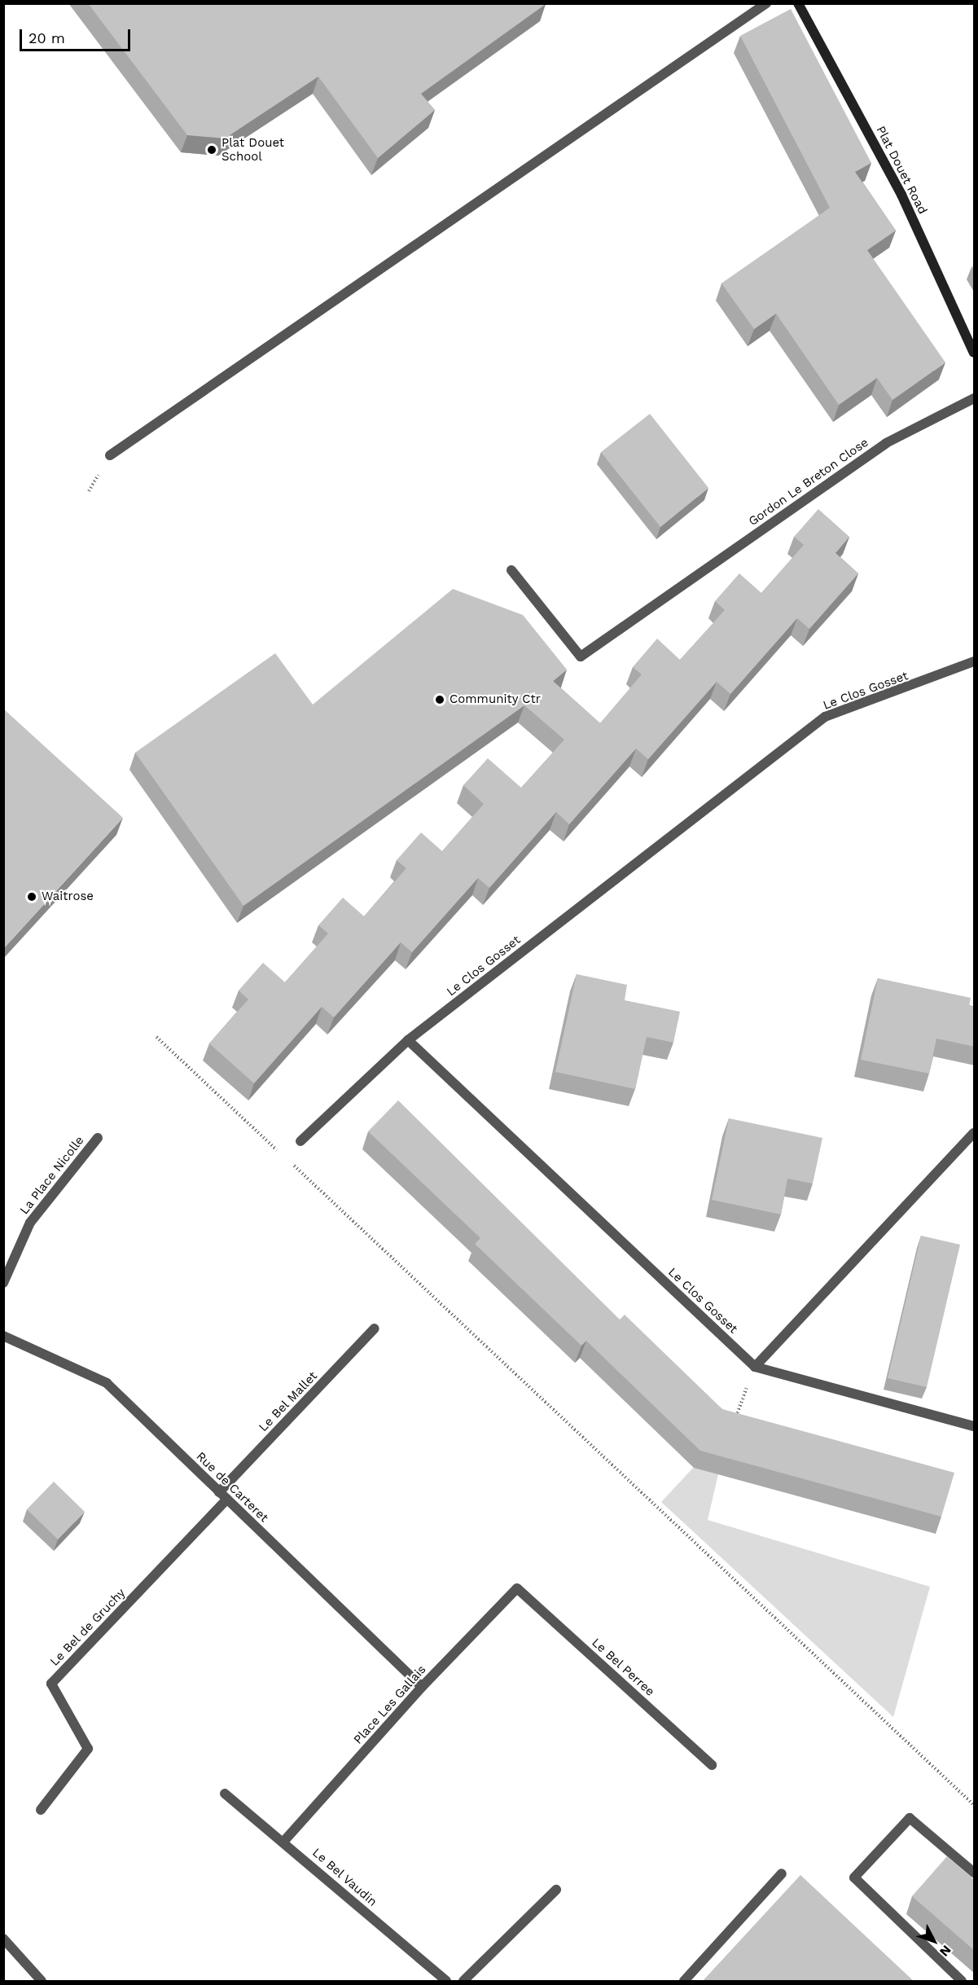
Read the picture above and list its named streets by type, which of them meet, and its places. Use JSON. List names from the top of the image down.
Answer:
{
  "streets": {
    "main road": ["Plat Douet Road"],
    "street": [
      "Gordon Le Breton Close",
      "Le Clos Gosset",
      "La Place Nicolle",
      "Le Bel Mallet",
      "Rue de Carteret",
      "Le Bel de Gruchy",
      "Le Bel Perree",
      "Place Les Gallais",
      "Le Bel Vaudin"
    ]
  },
  "crossings": [
    ["Le Bel Mallet", "Rue de Carteret"],
    ["Le Bel Mallet", "Le Bel de Gruchy"],
    ["Rue de Carteret", "Le Bel de Gruchy"],
    ["Rue de Carteret", "Place Les Gallais"],
    ["Le Bel Perree", "Place Les Gallais"],
    ["Place Les Gallais", "Le Bel Vaudin"]
  ],
  "places": ["Plat Douet School", "Community Ctr", "Waitrose"],
  "scale_bar": "20 m",
  "north": "bottom right"
}
